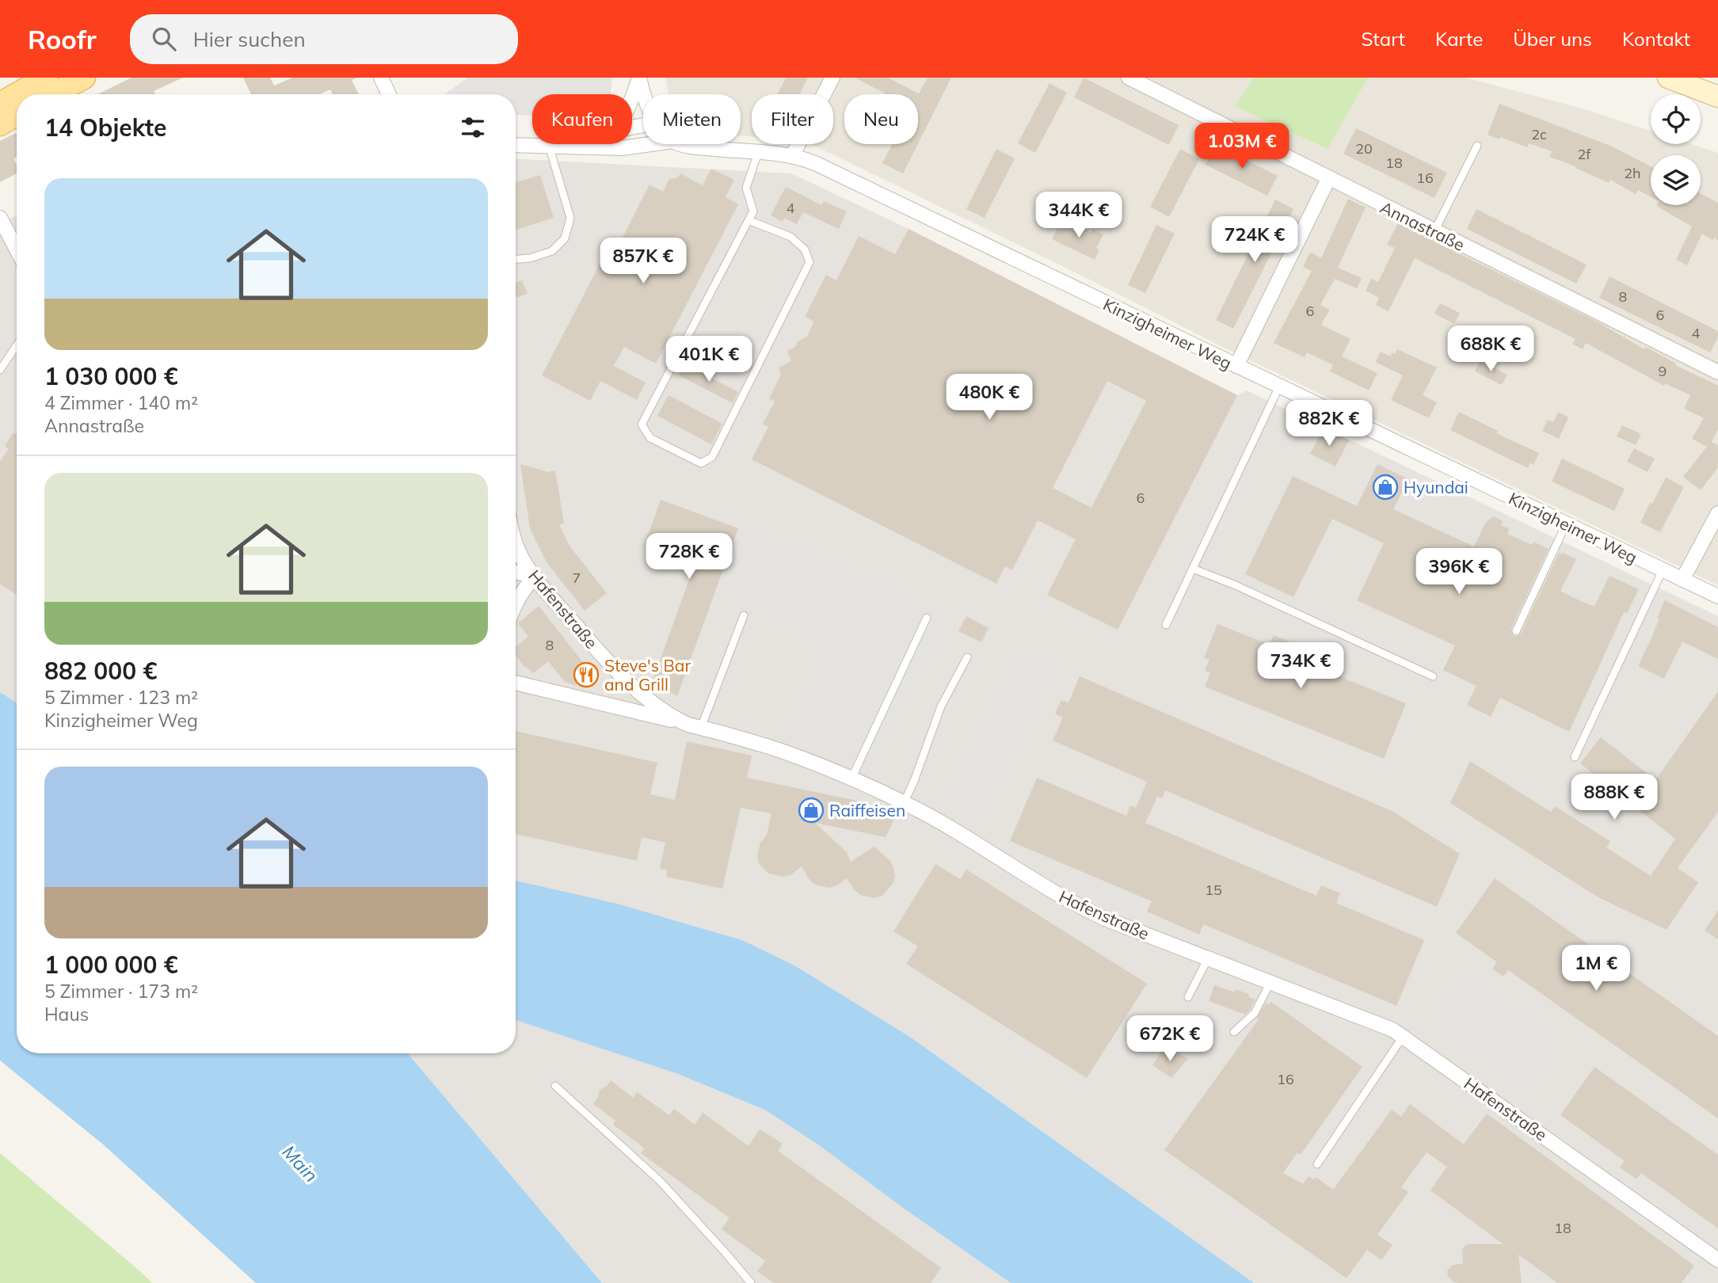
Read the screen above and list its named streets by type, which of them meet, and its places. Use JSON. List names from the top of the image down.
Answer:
{
  "streets": {
    "street": ["Annastraße", "Kinzigheimer Weg", "Hafenstraße"]
  },
  "water": ["Main"],
  "places": {
    "shop": ["Hyundai", "Raiffeisen"],
    "restaurant": ["Steve's Bar and Grill"]
  },
  "house_numbers": [
    "2c",
    "20",
    "2f",
    "18",
    "2h",
    "16",
    "4",
    "8",
    "6",
    "6",
    "4",
    "9",
    "6",
    "7",
    "8",
    "15",
    "16",
    "18"
  ],
  "page": {
    "header": "Roofr",
    "search": "Hier suchen",
    "nav": [
      "Start",
      "Karte",
      "Über uns",
      "Kontakt"
    ],
    "chip": [
      "Kaufen",
      "Mieten",
      "Filter",
      "Neu"
    ],
    "heading": "14 Objekte",
    "price": [
      "1.03M €",
      "344K €",
      "724K €",
      "857K €",
      "688K €",
      "401K €",
      "480K €",
      "882K €",
      "728K €",
      "396K €",
      "734K €",
      "888K €",
      "1M €",
      "672K €"
    ],
    "list": [
      {
        "name": "1 030 000 €",
        "note": "4 Zimmer · 140 m² · Annastraße"
      },
      {
        "name": "882 000 €",
        "note": "5 Zimmer · 123 m² · Kinzigheimer Weg"
      },
      {
        "name": "1 000 000 €",
        "note": "5 Zimmer · 173 m² · Haus"
      }
    ]
  }
}
